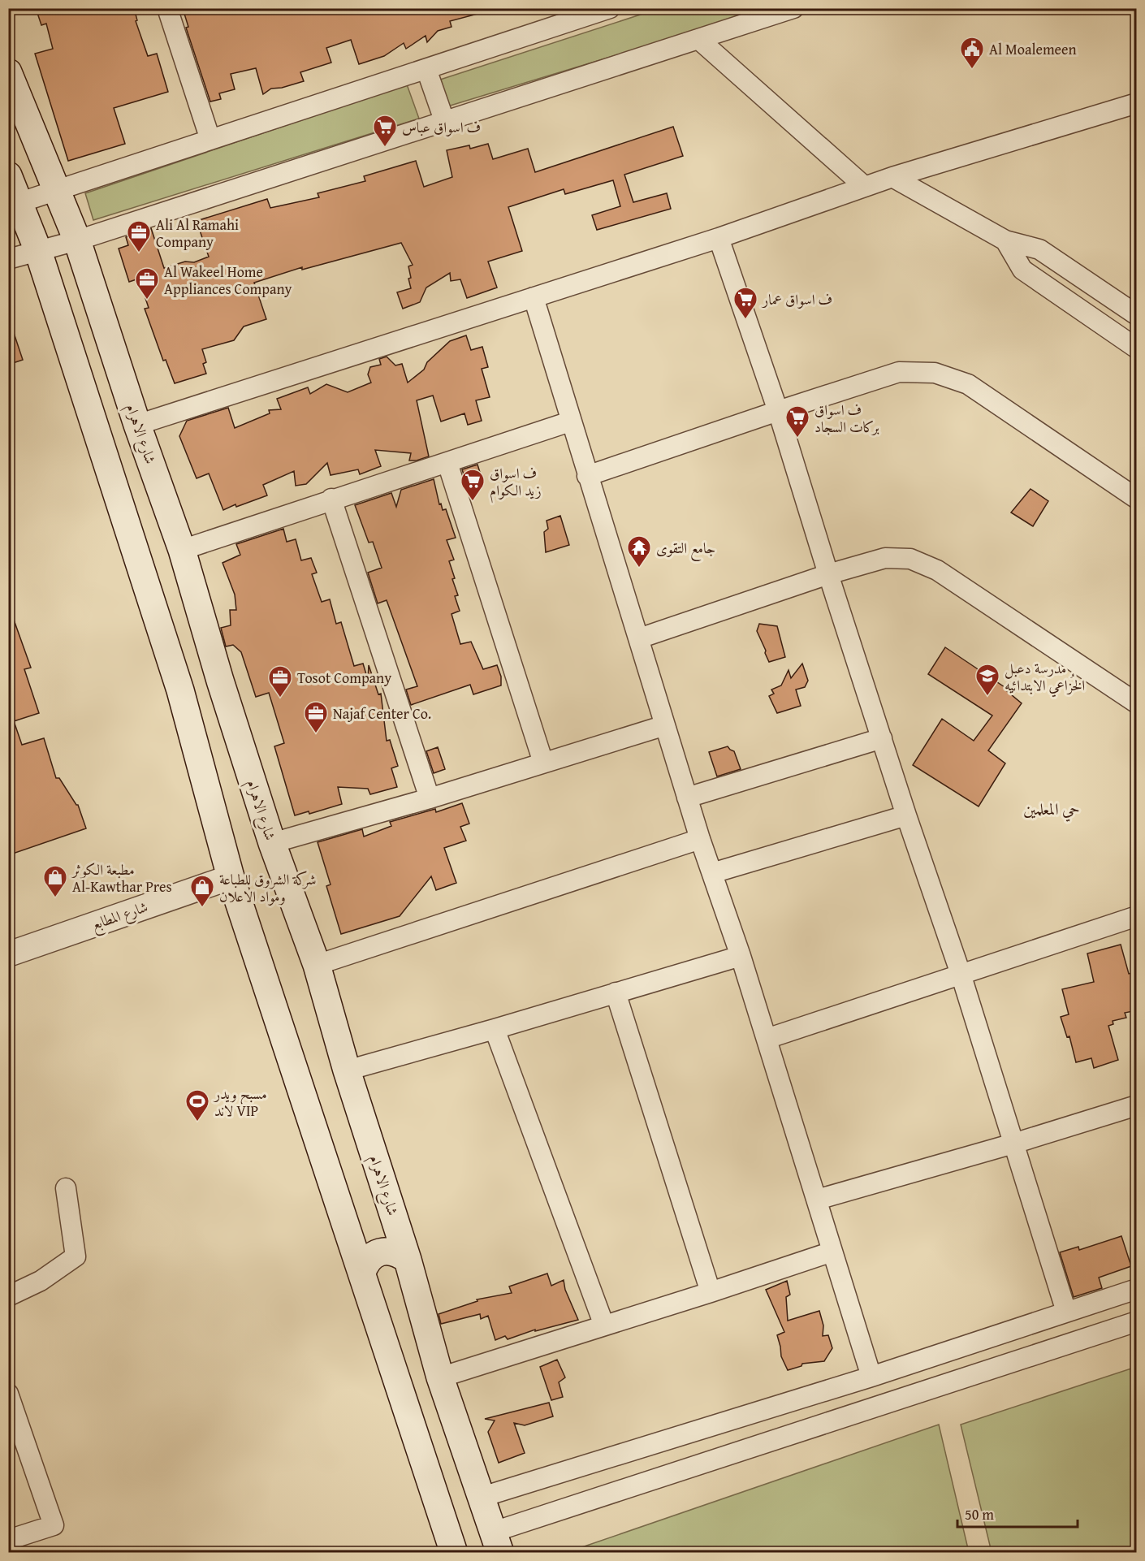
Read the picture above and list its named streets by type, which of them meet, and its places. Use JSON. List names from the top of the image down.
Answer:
{
  "streets": {
    "main road": ["شارع الاهرام"],
    "street": ["شارع المطابع"]
  },
  "districts": ["حي المعلمین"],
  "places": {
    "public building": ["Al Moalemeen"],
    "supermarket": [
      "ف اسواق عباس",
      "ف اسواق عمار",
      "ف اسواق بركات السجاد",
      "ف اسواق زيد الكوام"
    ],
    "office": [
      "Ali Al Ramahi Company",
      "Al Wakeel Home Appliances Company",
      "Tosot Company",
      "Najaf Center Co."
    ],
    "temple": ["جامع التقوى"],
    "school or university": ["مدرسة دعبل الخُزاعي الابتدائيه"],
    "shop": ["مطبعة الكوثر Al-Kawthar Pres", "شركة الشروق للطباعة ومواد الاعلان"],
    "sports": ["مسبح ويدر لاند VIP"]
  },
  "scale_bar": "50 m"
}
